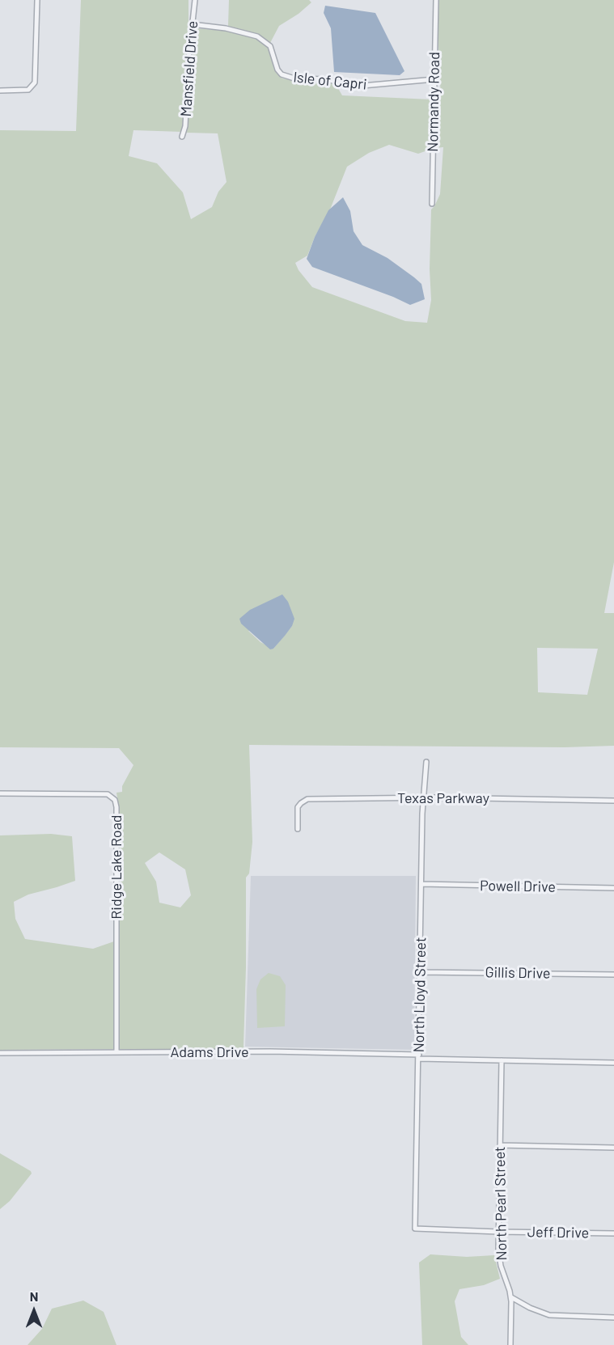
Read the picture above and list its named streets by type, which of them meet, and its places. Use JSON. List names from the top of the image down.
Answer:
{
  "streets": {
    "street": [
      "Mansfield Drive",
      "Isle of Capri",
      "Normandy Road",
      "Texas Parkway",
      "Ridge Lake Road",
      "Powell Drive",
      "Gillis Drive",
      "North Lloyd Street",
      "Adams Drive",
      "North Pearl Street",
      "Jeff Drive"
    ]
  },
  "crossings": [
    ["Mansfield Drive", "Isle of Capri"],
    ["Isle of Capri", "Normandy Road"],
    ["Texas Parkway", "North Lloyd Street"],
    ["Ridge Lake Road", "Adams Drive"],
    ["Powell Drive", "North Lloyd Street"],
    ["Gillis Drive", "North Lloyd Street"],
    ["North Lloyd Street", "Adams Drive"],
    ["North Lloyd Street", "Jeff Drive"],
    ["Adams Drive", "North Pearl Street"],
    ["North Pearl Street", "Jeff Drive"]
  ],
  "north": "top"
}
